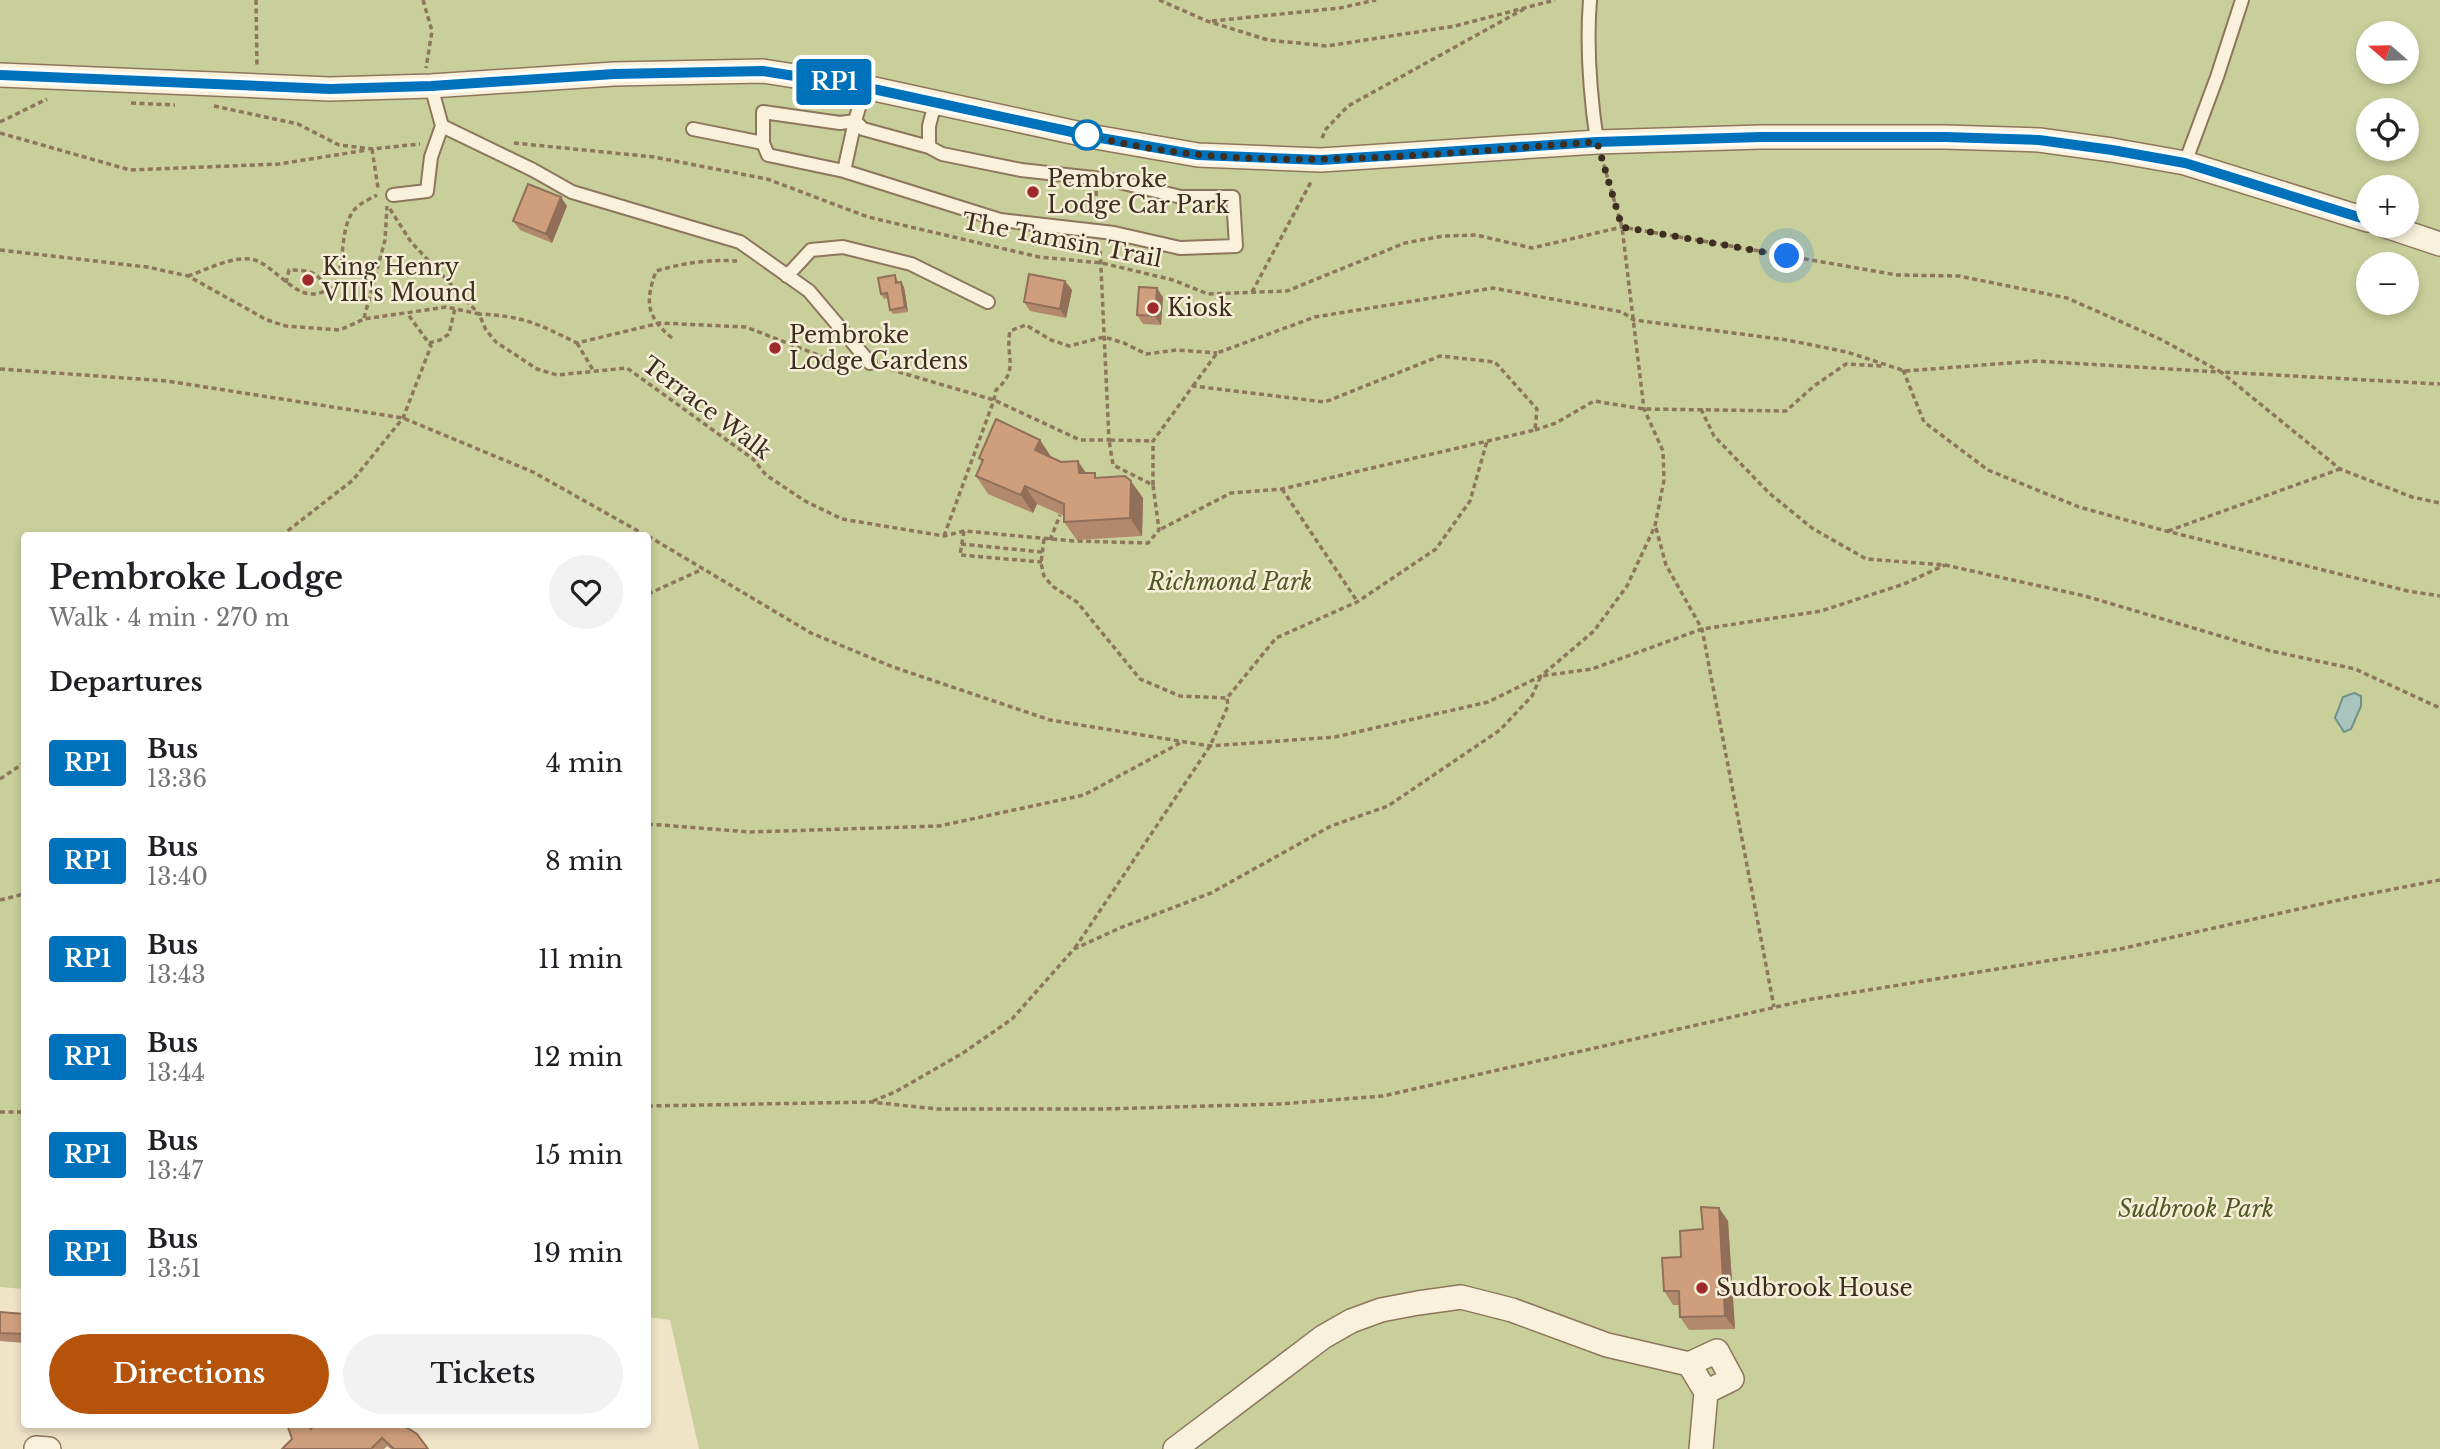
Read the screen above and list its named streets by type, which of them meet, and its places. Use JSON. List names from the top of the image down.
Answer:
{
  "streets": {
    "path": ["The Tamsin Trail", "Terrace Walk"]
  },
  "parks": ["Richmond Park", "Sudbrook Park"],
  "places": [
    "Pembroke Lodge Car Park",
    "King Henry VIII's Mound",
    "Kiosk",
    "Pembroke Lodge Gardens",
    "Sudbrook House"
  ],
  "lines": ["bus line RP1"],
  "north": "left",
  "page": {
    "on_map": "RP1",
    "map_buttons": ["+", "−"],
    "heading": [
      ["Pembroke Lodge", "Walk · 4 min · 270 m"],
      "Departures"
    ],
    "list": [
      {
        "mark": "RP1",
        "name": "Bus",
        "note": "13:36",
        "value": "4 min"
      },
      {
        "mark": "RP1",
        "name": "Bus",
        "note": "13:40",
        "value": "8 min"
      },
      {
        "mark": "RP1",
        "name": "Bus",
        "note": "13:43",
        "value": "11 min"
      },
      {
        "mark": "RP1",
        "name": "Bus",
        "note": "13:44",
        "value": "12 min"
      },
      {
        "mark": "RP1",
        "name": "Bus",
        "note": "13:47",
        "value": "15 min"
      },
      {
        "mark": "RP1",
        "name": "Bus",
        "note": "13:51",
        "value": "19 min"
      }
    ],
    "buttons": ["Directions", "Tickets"]
  }
}
